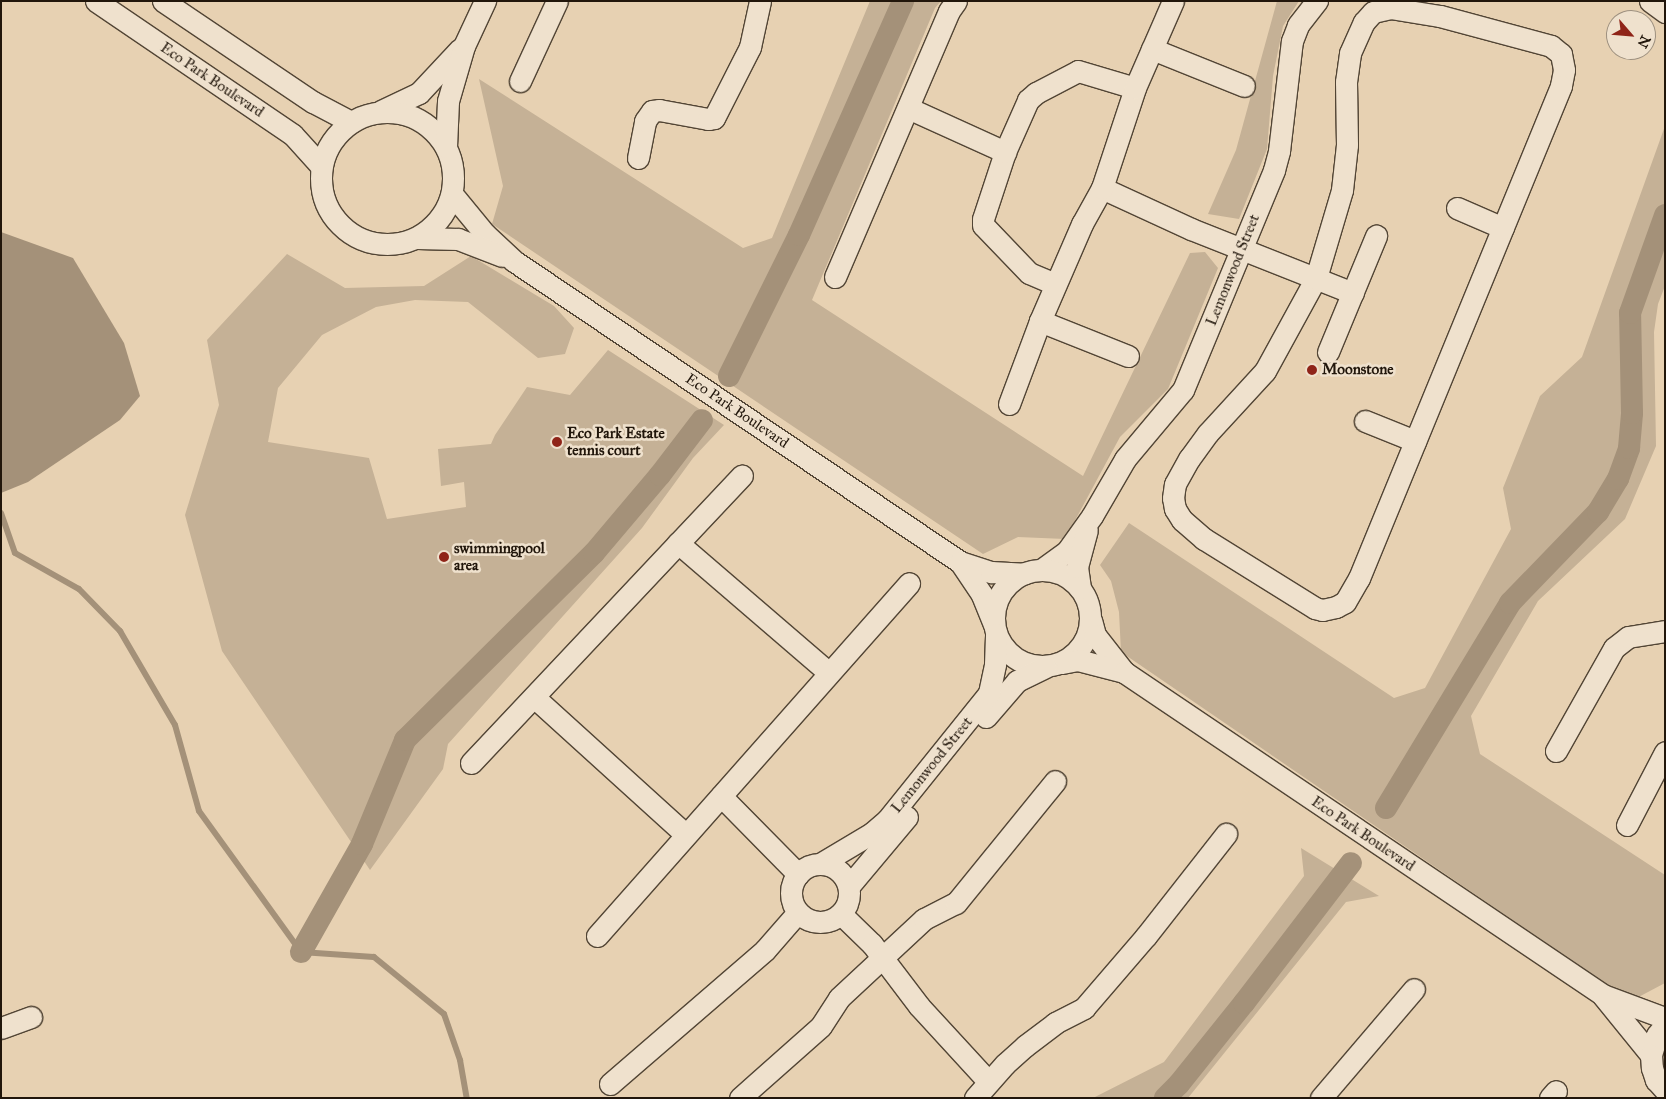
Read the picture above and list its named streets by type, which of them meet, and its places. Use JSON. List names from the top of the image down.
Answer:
{
  "streets": {
    "street": ["Eco Park Boulevard", "Lemonwood Street"]
  },
  "crossings": [
    ["Eco Park Boulevard", "Lemonwood Street"]
  ],
  "places": ["Moonstone", "Eco Park Estate tennis court", "swimmingpool area"],
  "north": "bottom right"
}
